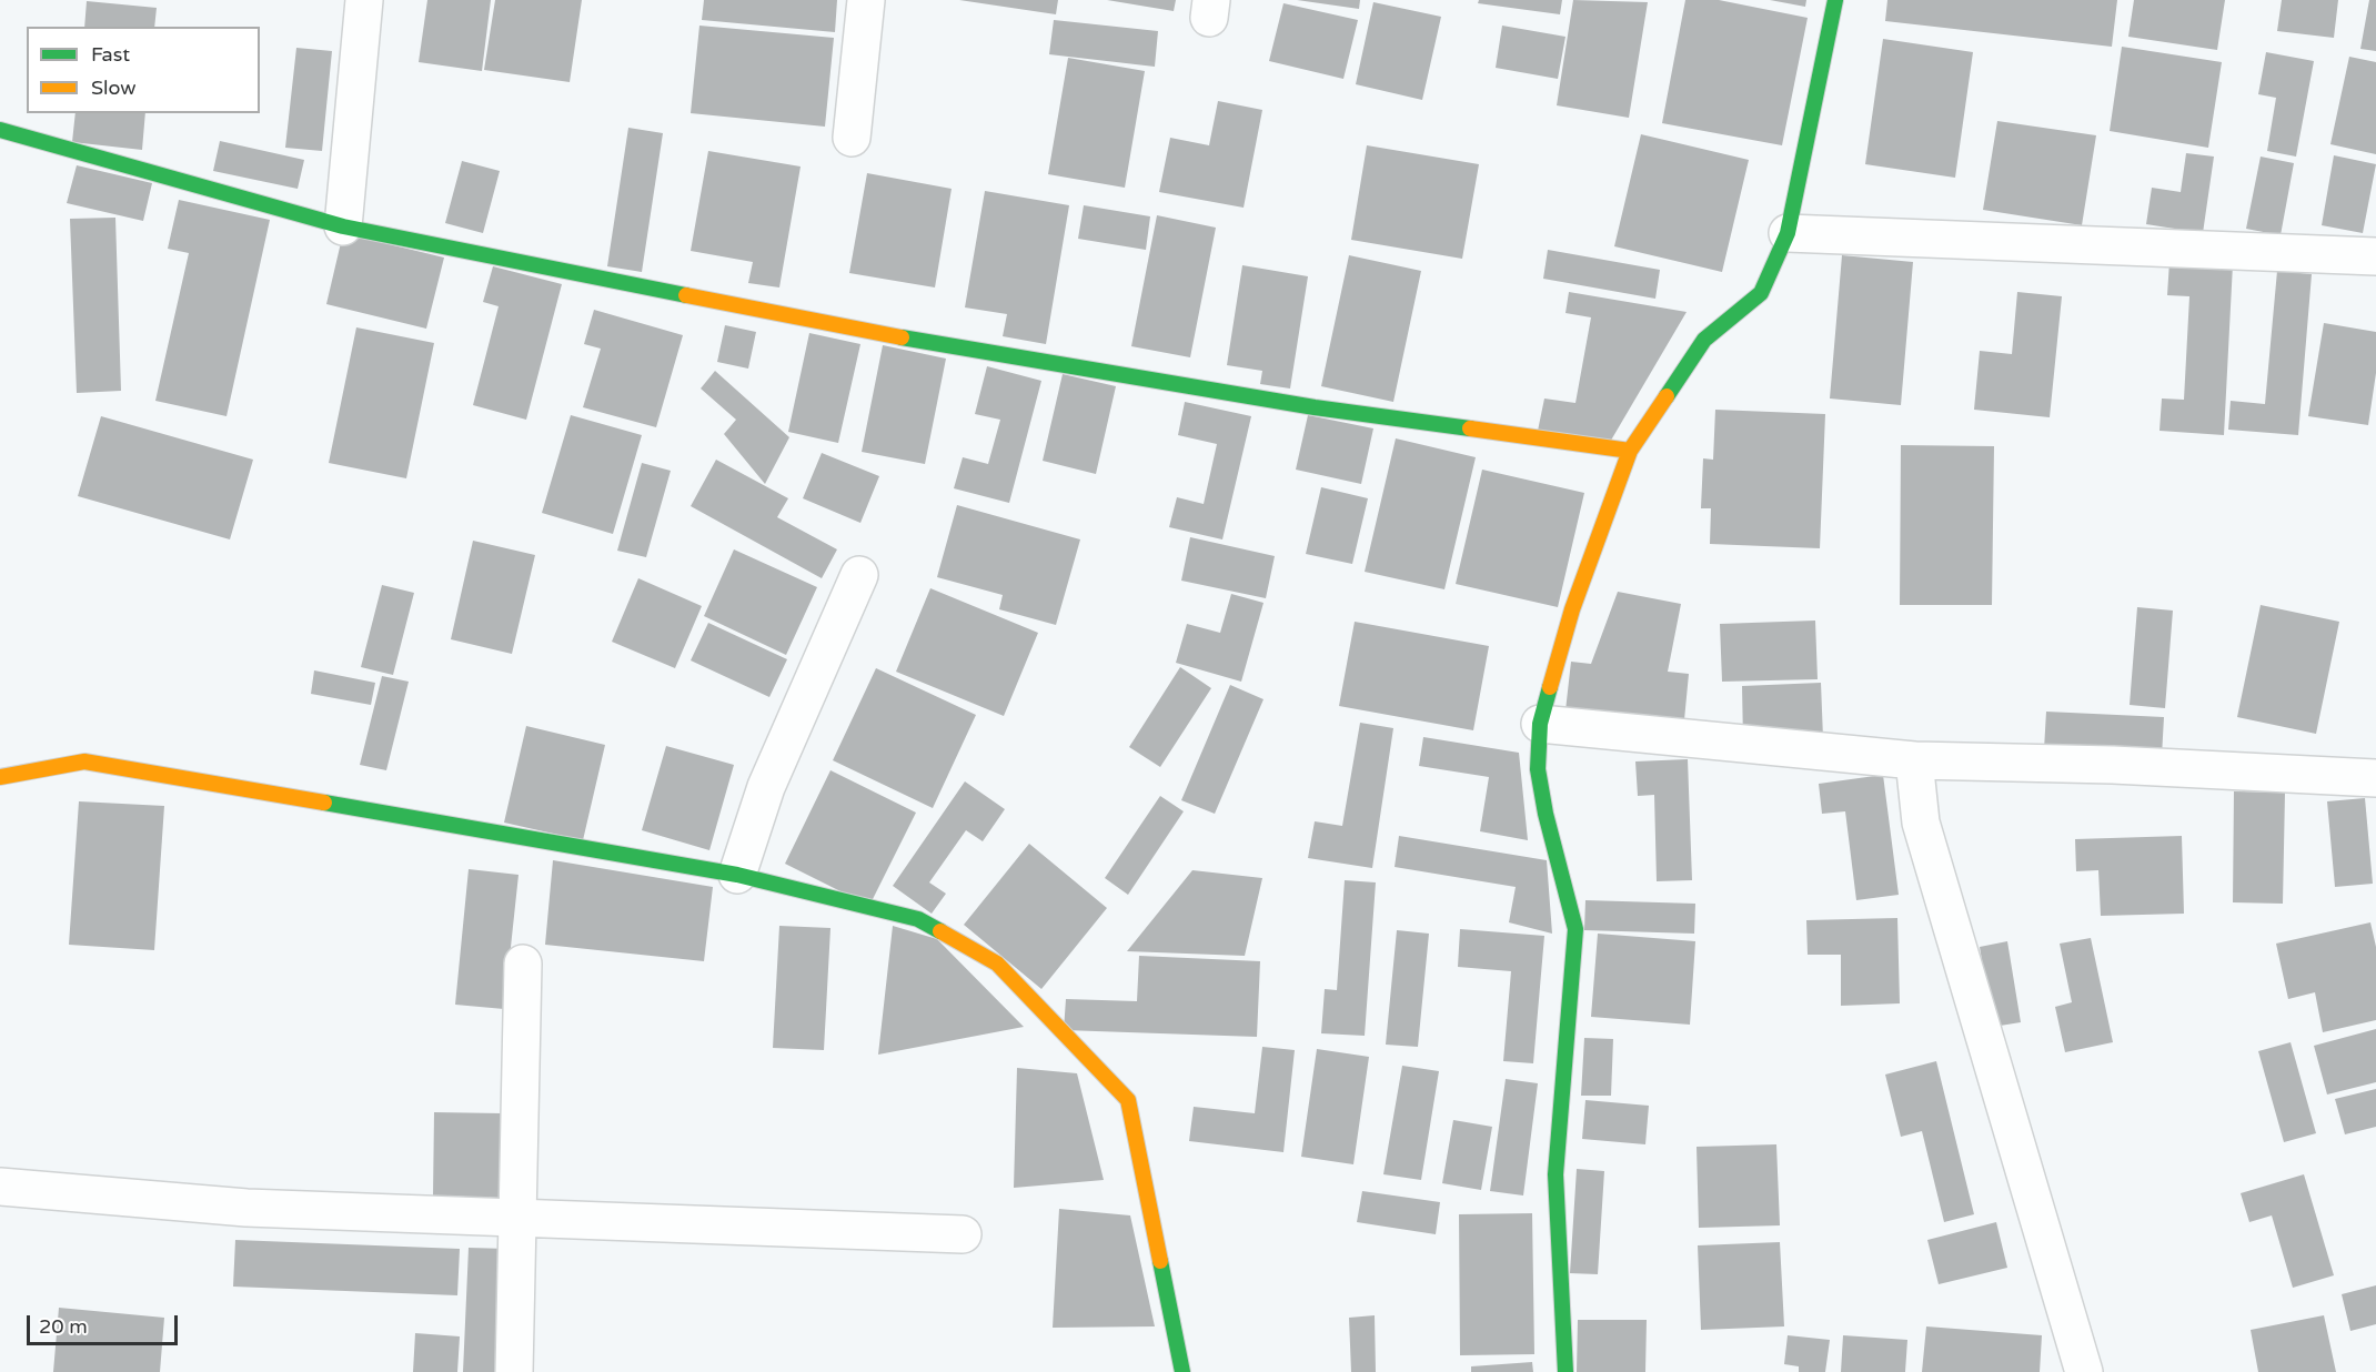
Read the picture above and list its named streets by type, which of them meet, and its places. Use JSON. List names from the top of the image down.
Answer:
{
  "legend": ["Fast", "Slow"],
  "scale_bar": "20 m"
}
